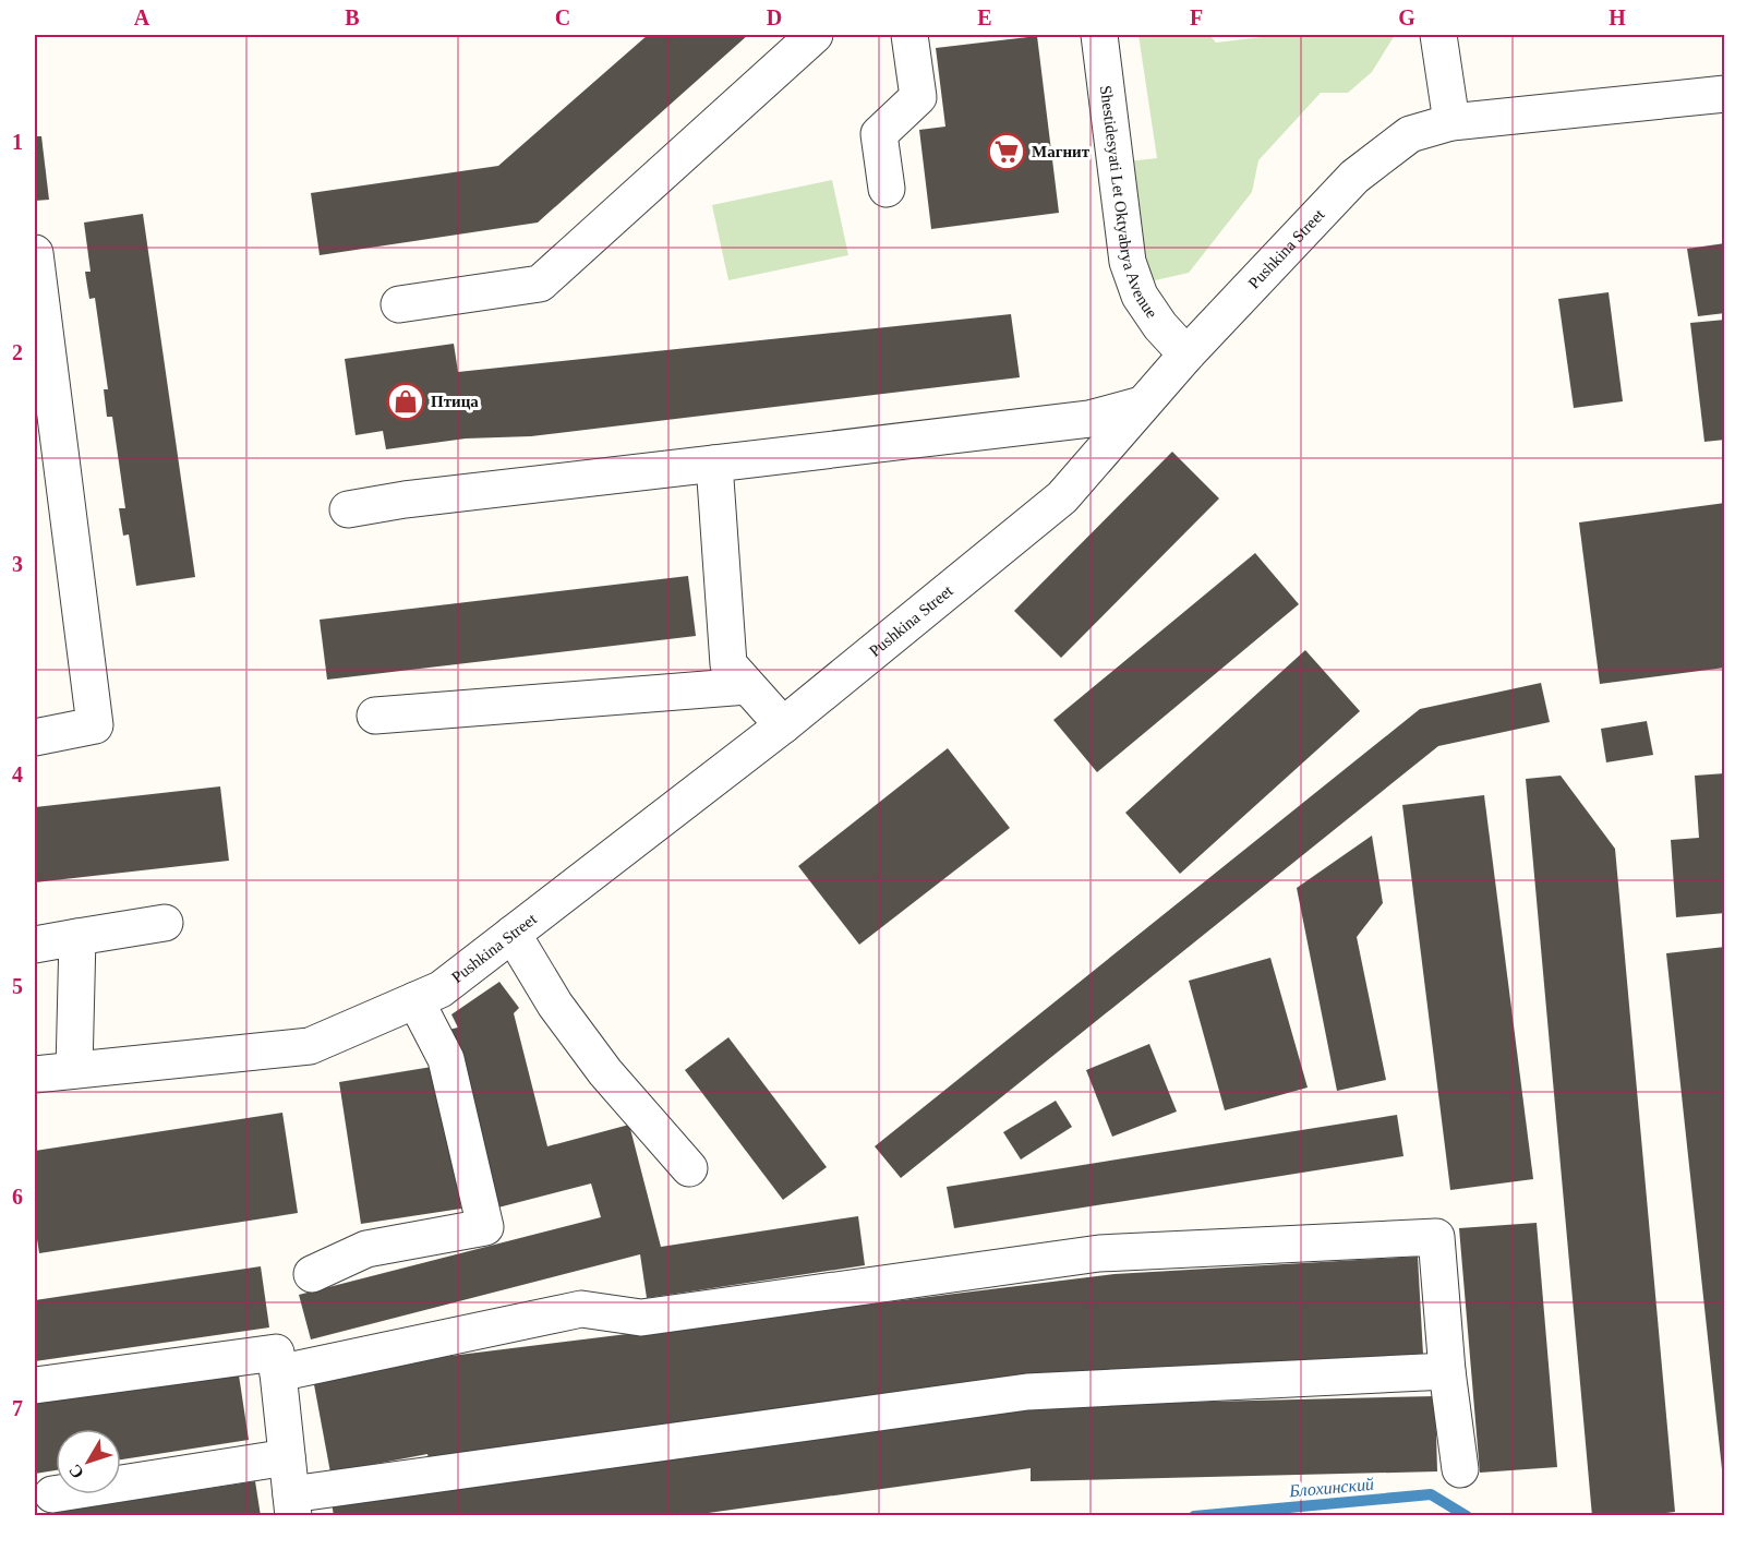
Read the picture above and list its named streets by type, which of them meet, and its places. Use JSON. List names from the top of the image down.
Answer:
{
  "streets": {
    "street": ["Shestidesyati Let Oktyabrya Avenue", "Pushkina Street"]
  },
  "crossings": [
    ["Shestidesyati Let Oktyabrya Avenue", "Pushkina Street"]
  ],
  "water": ["Блохинский"],
  "places": {
    "supermarket": ["Магнит"],
    "shop": ["Птица"]
  },
  "north": "bottom left",
  "grid": {
    "columns": [
      "A",
      "B",
      "C",
      "D",
      "E",
      "F",
      "G",
      "H"
    ],
    "rows": [
      "1",
      "2",
      "3",
      "4",
      "5",
      "6",
      "7"
    ]
  }
}
